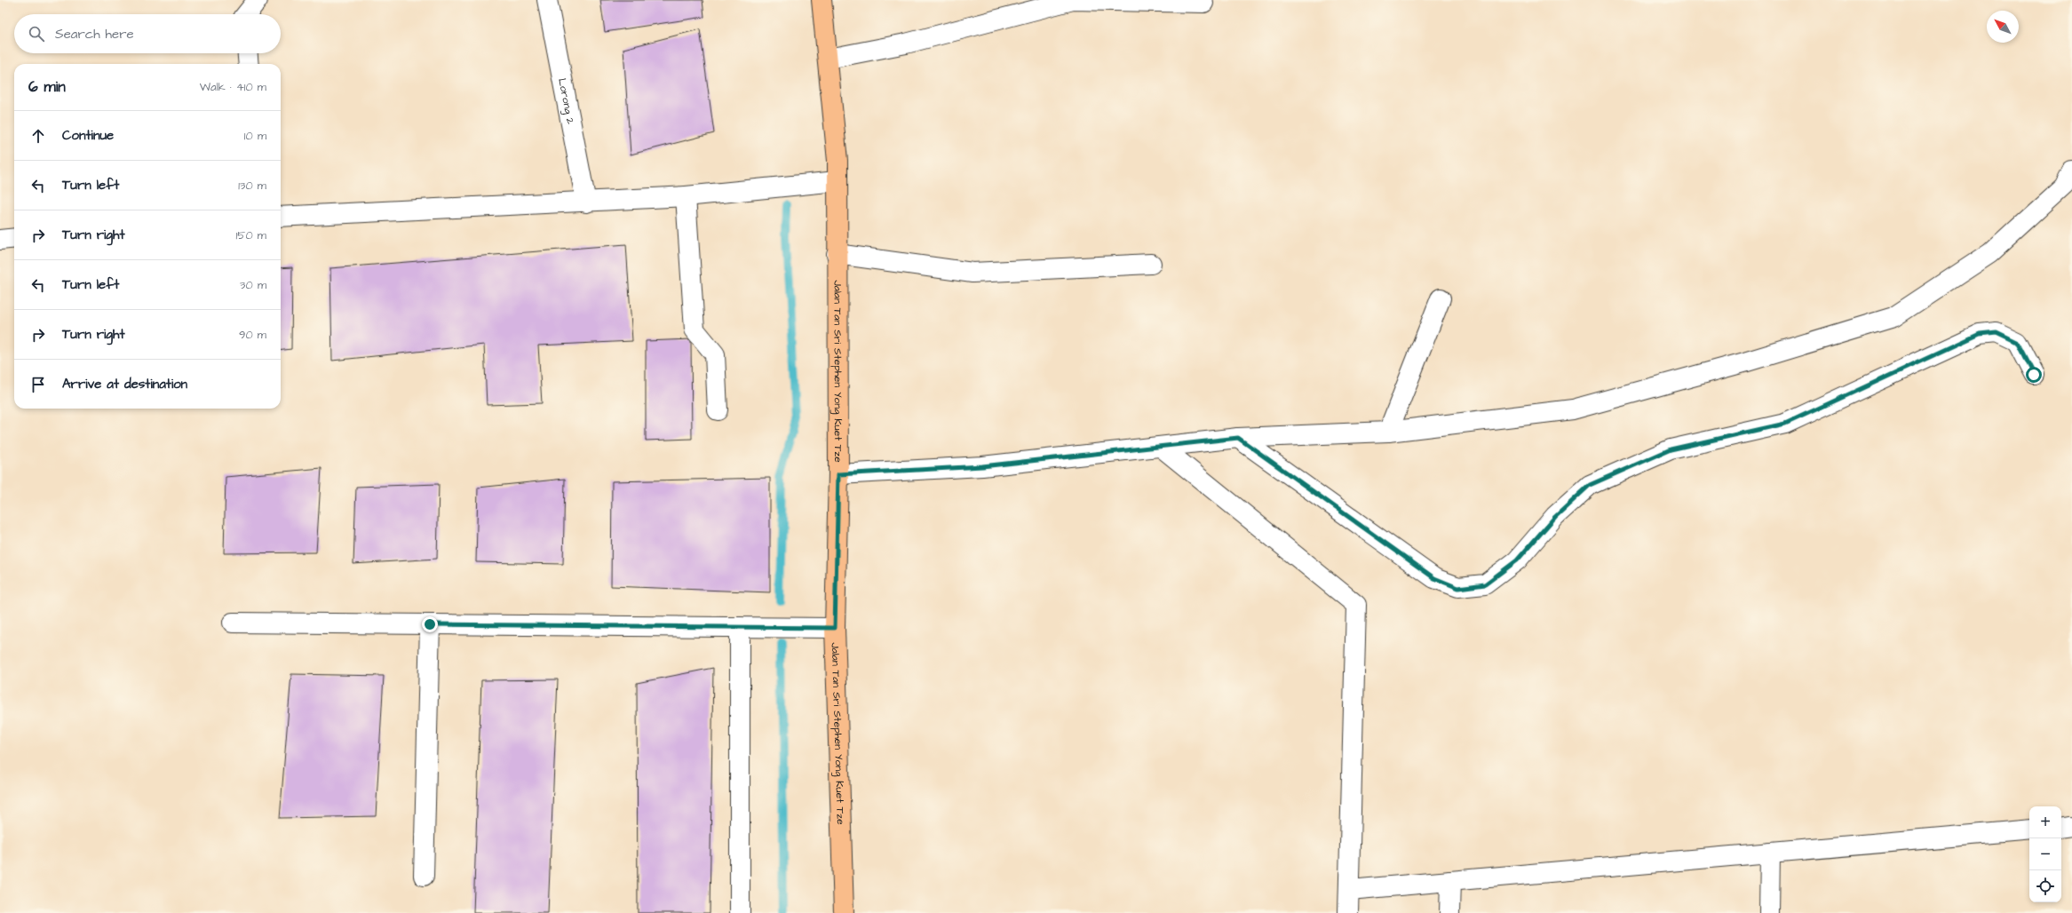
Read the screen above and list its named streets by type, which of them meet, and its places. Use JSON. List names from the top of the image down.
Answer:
{
  "streets": {
    "main road": ["Jalan Tan Sri Stephen Yong Kuet Tze"],
    "street": ["Lorong 2"]
  },
  "north": "top left",
  "page": {
    "search": "Search here",
    "heading": ["6 min", "Walk · 410 m"],
    "list": [
      ["Continue", "10 m"],
      ["Turn left", "130 m"],
      ["Turn right", "150 m"],
      ["Turn left", "30 m"],
      ["Turn right", "90 m"],
      "Arrive at destination"
    ],
    "map_buttons": ["+", "−"]
  }
}
